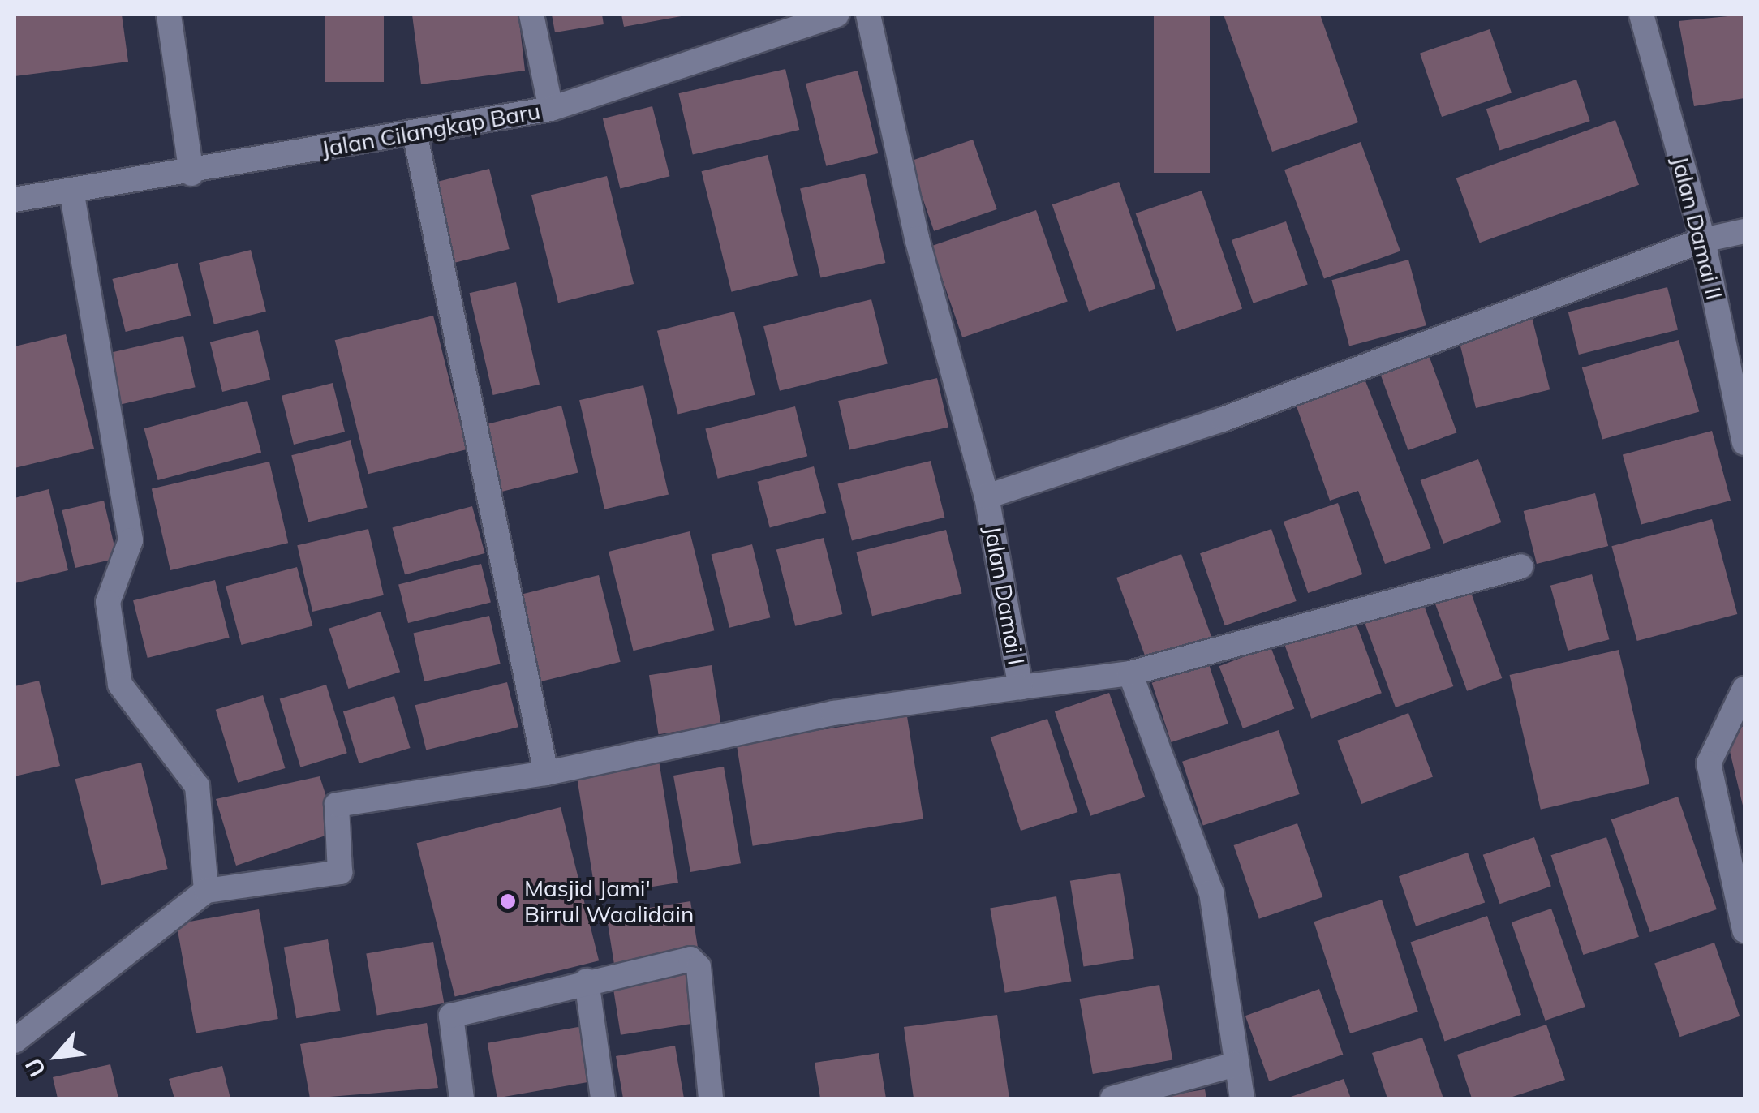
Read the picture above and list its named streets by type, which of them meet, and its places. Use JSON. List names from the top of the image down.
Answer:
{
  "streets": {
    "street": ["Jalan Cilangkap Baru", "Jalan Damai II", "Jalan Damai I"]
  },
  "places": ["Masjid Jami' Birrul Waalidain"],
  "north": "bottom left"
}
